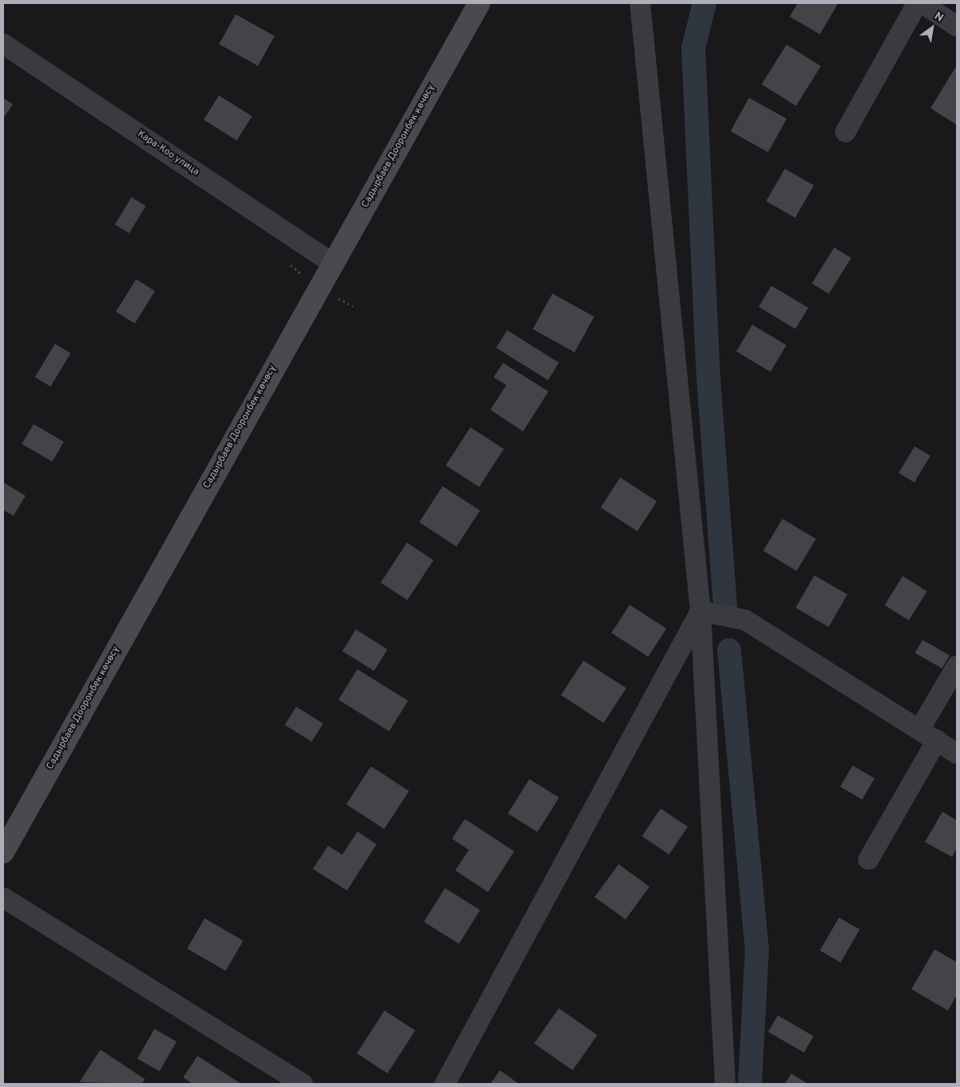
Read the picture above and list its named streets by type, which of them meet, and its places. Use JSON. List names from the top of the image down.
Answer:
{
  "streets": {
    "main road": ["Садырбаев Дооронбек көчөсү"],
    "street": ["Кара-Коо улица"]
  },
  "crossings": [
    ["Садырбаев Дооронбек көчөсү", "Кара-Коо улица"]
  ],
  "north": "top right"
}
